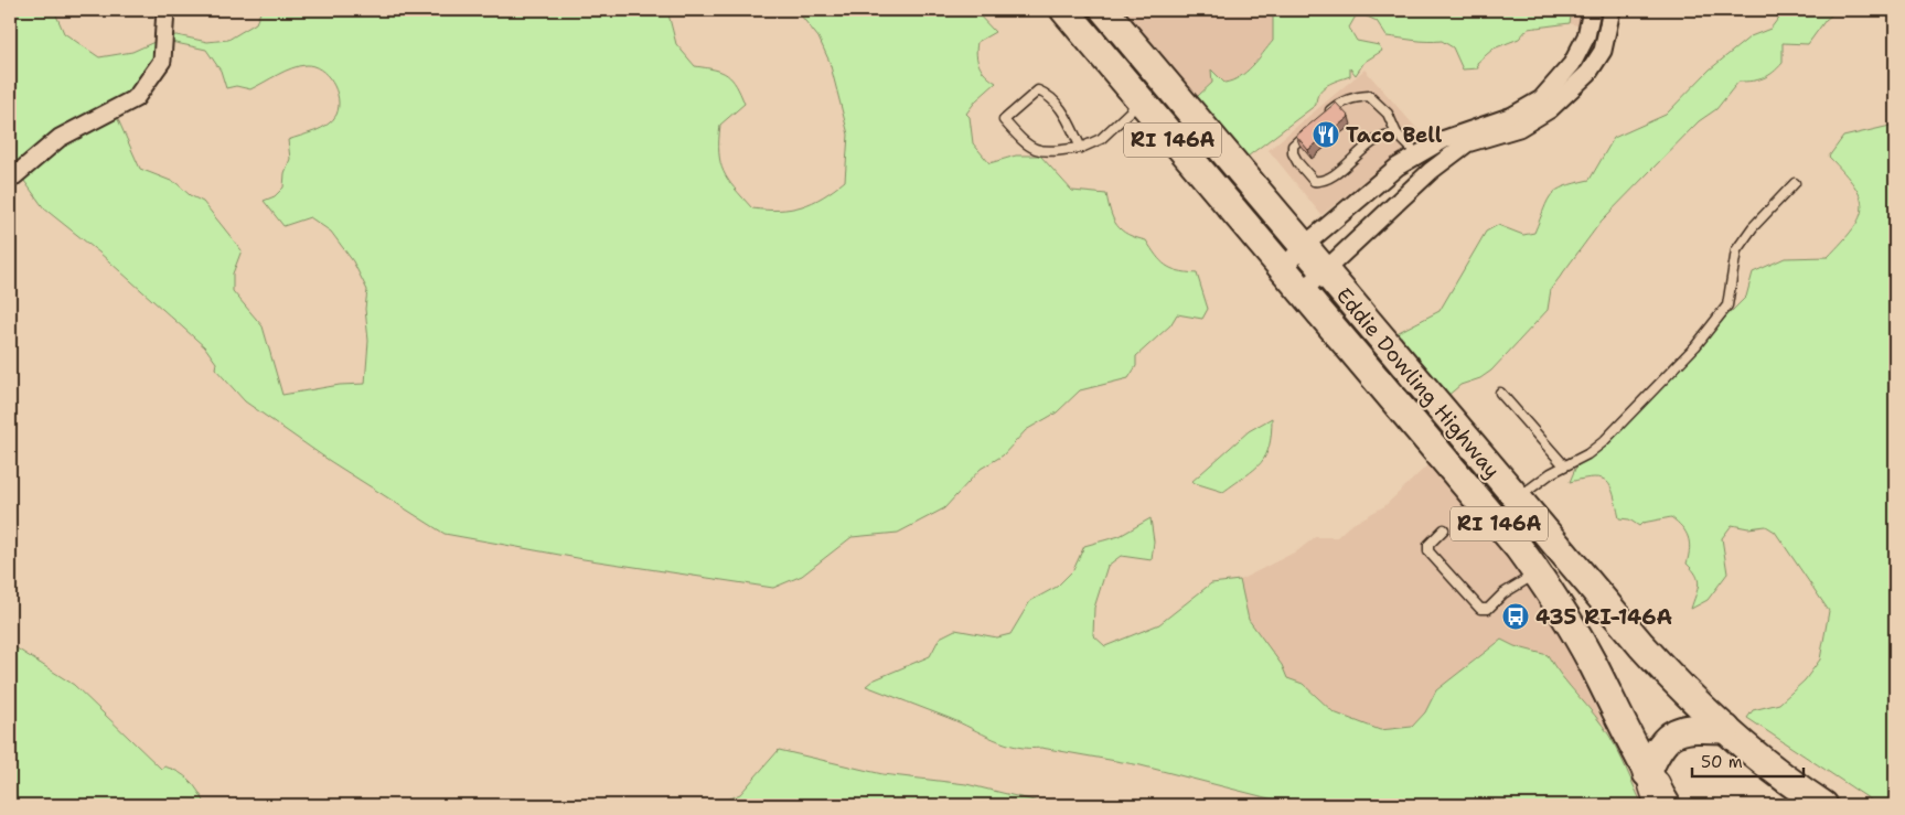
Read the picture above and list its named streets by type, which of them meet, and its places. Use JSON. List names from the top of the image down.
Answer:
{
  "streets": {
    "main road": ["RI 146A", "Eddie Dowling Highway"]
  },
  "places": {
    "restaurant": ["Taco Bell"],
    "bus stop": ["435 RI-146A"]
  },
  "scale_bar": "50 m"
}
